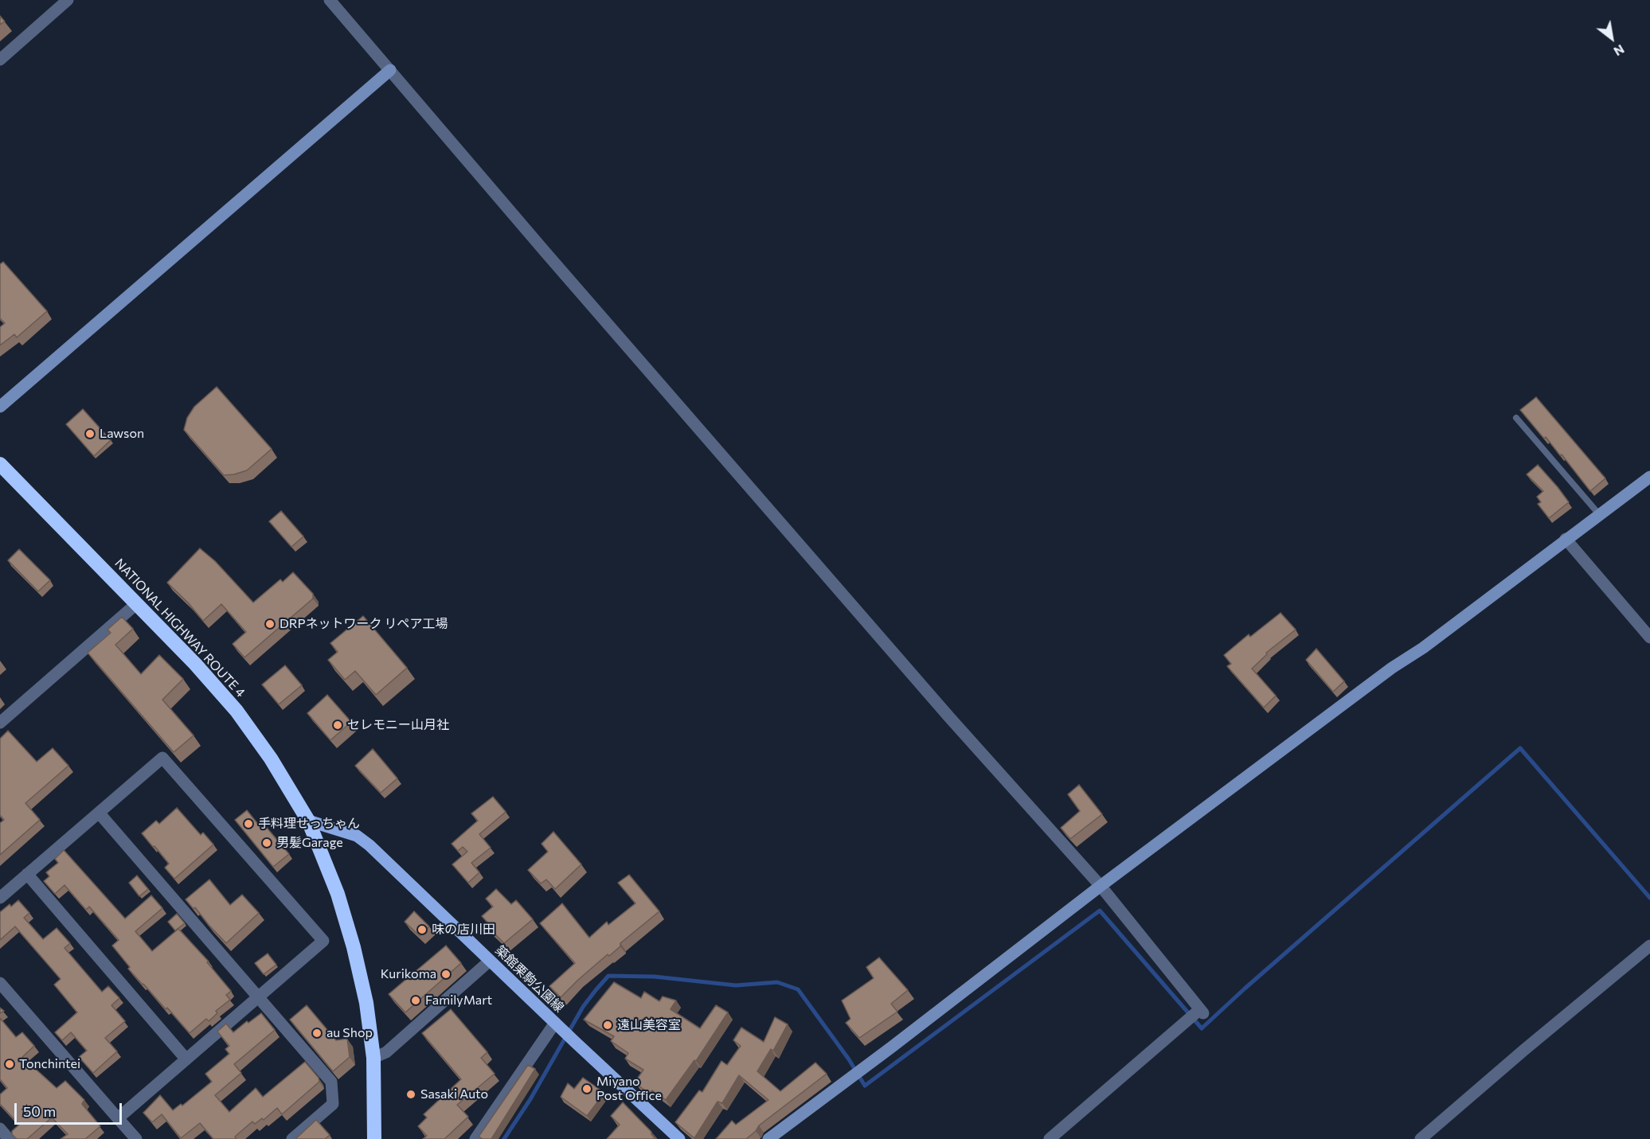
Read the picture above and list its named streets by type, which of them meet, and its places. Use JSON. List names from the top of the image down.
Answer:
{
  "streets": {
    "highway": ["NATIONAL HIGHWAY ROUTE 4"],
    "main road": ["築館栗駒公園線"]
  },
  "crossings": [
    ["NATIONAL HIGHWAY ROUTE 4", "築館栗駒公園線"]
  ],
  "places": [
    "Lawson",
    "DRPネットワーク リペア工場",
    "セレモニー山月社",
    "手料理せっちゃん",
    "男髪Garage",
    "味の店川田",
    "Kurikoma",
    "FamilyMart",
    "遠山美容室",
    "au Shop",
    "Tonchintei",
    "Miyano Post Office",
    "Sasaki Auto"
  ],
  "scale_bar": "50 m",
  "north": "bottom right"
}
